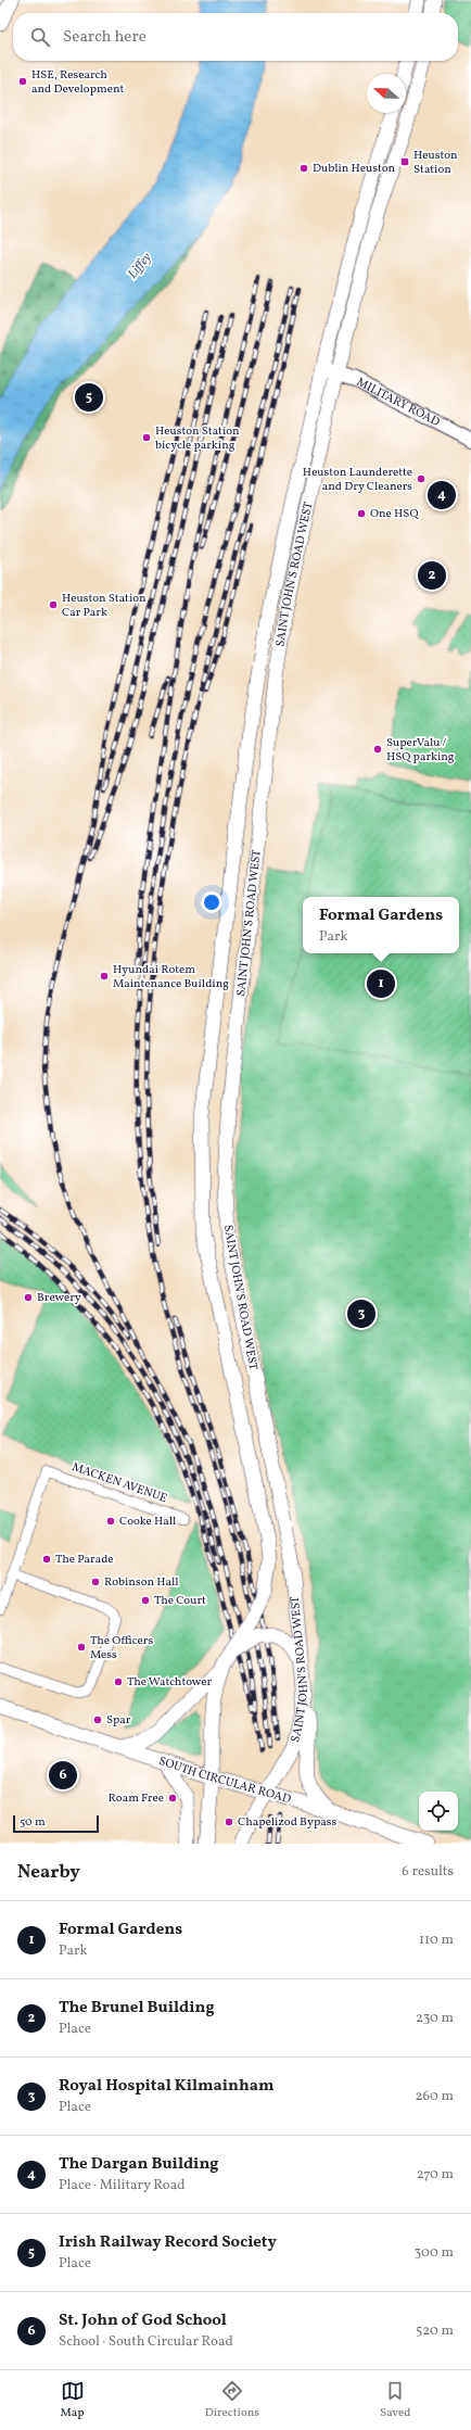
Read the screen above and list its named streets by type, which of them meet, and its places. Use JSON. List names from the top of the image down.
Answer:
{
  "streets": {
    "main road": ["SAINT JOHN'S ROAD WEST", "SOUTH CIRCULAR ROAD"],
    "street": ["MILITARY ROAD", "MACKEN AVENUE"]
  },
  "crossings": [
    ["MILITARY ROAD", "SAINT JOHN'S ROAD WEST"],
    ["SAINT JOHN'S ROAD WEST", "SOUTH CIRCULAR ROAD"]
  ],
  "water": ["Liffey"],
  "places": {
    "other": [
      "HSE, Research and Development",
      "Dublin Heuston",
      "Heuston Station bicycle parking",
      "Heuston Launderette and Dry Cleaners",
      "One HSQ",
      "Heuston Station Car Park",
      "SuperValu / HSQ parking",
      "Hyundai Rotem Maintenance Building",
      "Brewery",
      "Cooke Hall",
      "The Parade",
      "Robinson Hall",
      "The Court",
      "The Officers Mess",
      "The Watchtower",
      "Spar",
      "Roam Free",
      "Chapelizod Bypass"
    ],
    "transit": ["Heuston Station"]
  },
  "scale_bar": "50 m",
  "north": "left",
  "page": {
    "search": "Search here",
    "pins": [
      "5",
      "4",
      "2",
      "1",
      "3",
      "6"
    ],
    "popup": ["Formal Gardens", "Park"],
    "scale": "50 m",
    "heading": ["Nearby", "6 results"],
    "list": [
      {
        "mark": "1",
        "name": "Formal Gardens",
        "note": "Park",
        "value": "110 m"
      },
      {
        "mark": "2",
        "name": "The Brunel Building",
        "note": "Place",
        "value": "230 m"
      },
      {
        "mark": "3",
        "name": "Royal Hospital Kilmainham",
        "note": "Place",
        "value": "260 m"
      },
      {
        "mark": "4",
        "name": "The Dargan Building",
        "note": "Place · Military Road",
        "value": "270 m"
      },
      {
        "mark": "5",
        "name": "Irish Railway Record Society",
        "note": "Place",
        "value": "300 m"
      },
      {
        "mark": "6",
        "name": "St. John of God School",
        "note": "School · South Circular Road",
        "value": "520 m"
      }
    ],
    "nav": ["Map", "Directions", "Saved"]
  }
}
